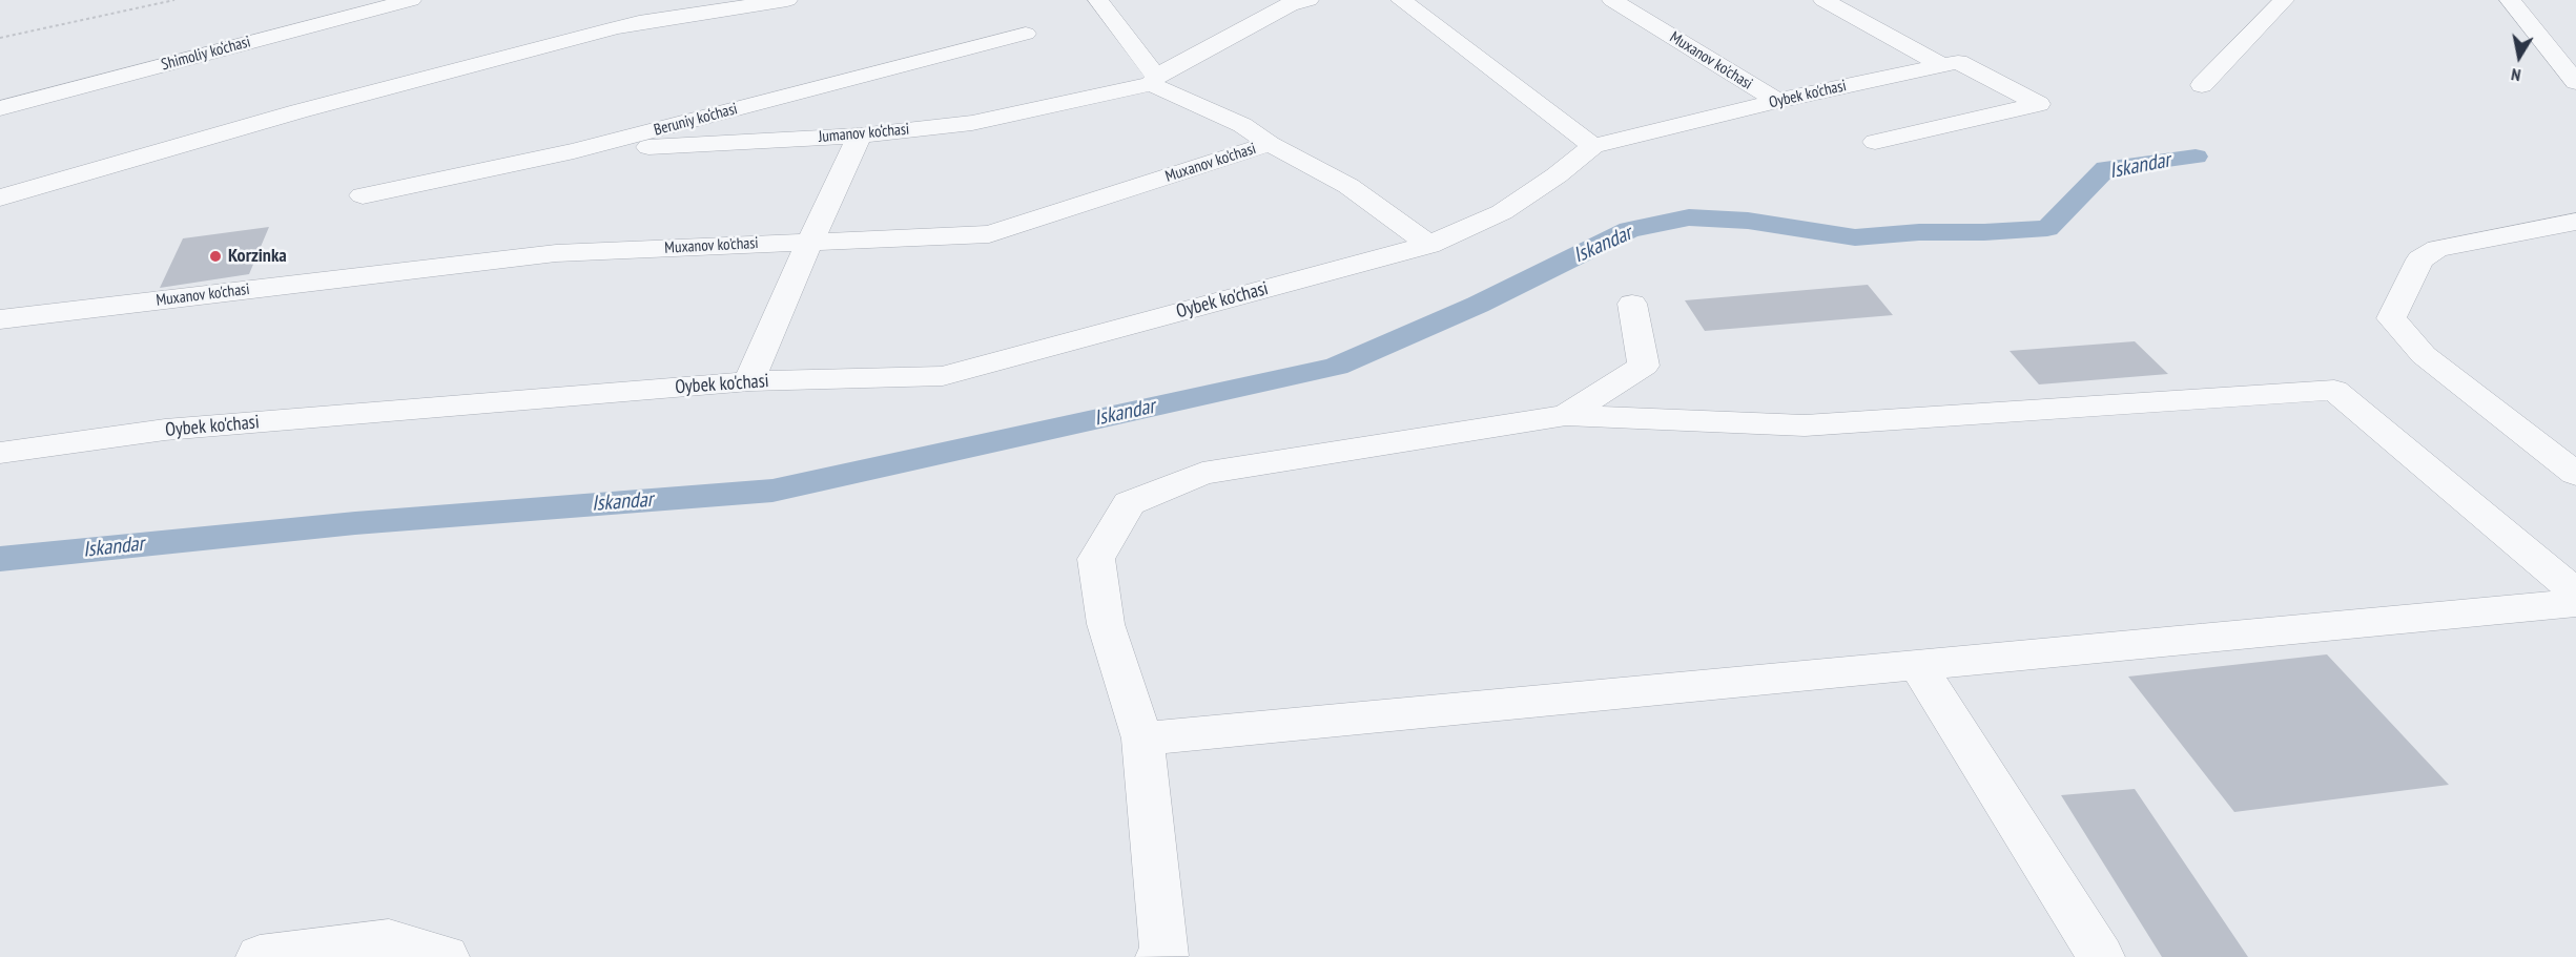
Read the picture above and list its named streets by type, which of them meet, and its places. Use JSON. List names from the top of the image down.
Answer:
{
  "streets": {
    "street": [
      "Shimoliy ko‘chasi",
      "Muxanov ko'chasi",
      "Oybek ko'chasi",
      "Beruniy ko‘chasi",
      "Jumanov ko‘chasi"
    ]
  },
  "crossings": [
    ["Muxanov ko'chasi", "Oybek ko'chasi"],
    ["Muxanov ko'chasi", "Jumanov ko‘chasi"],
    ["Beruniy ko‘chasi", "Jumanov ko‘chasi"]
  ],
  "water": ["Iskandar"],
  "places": ["Korzinka"],
  "north": "bottom"
}
